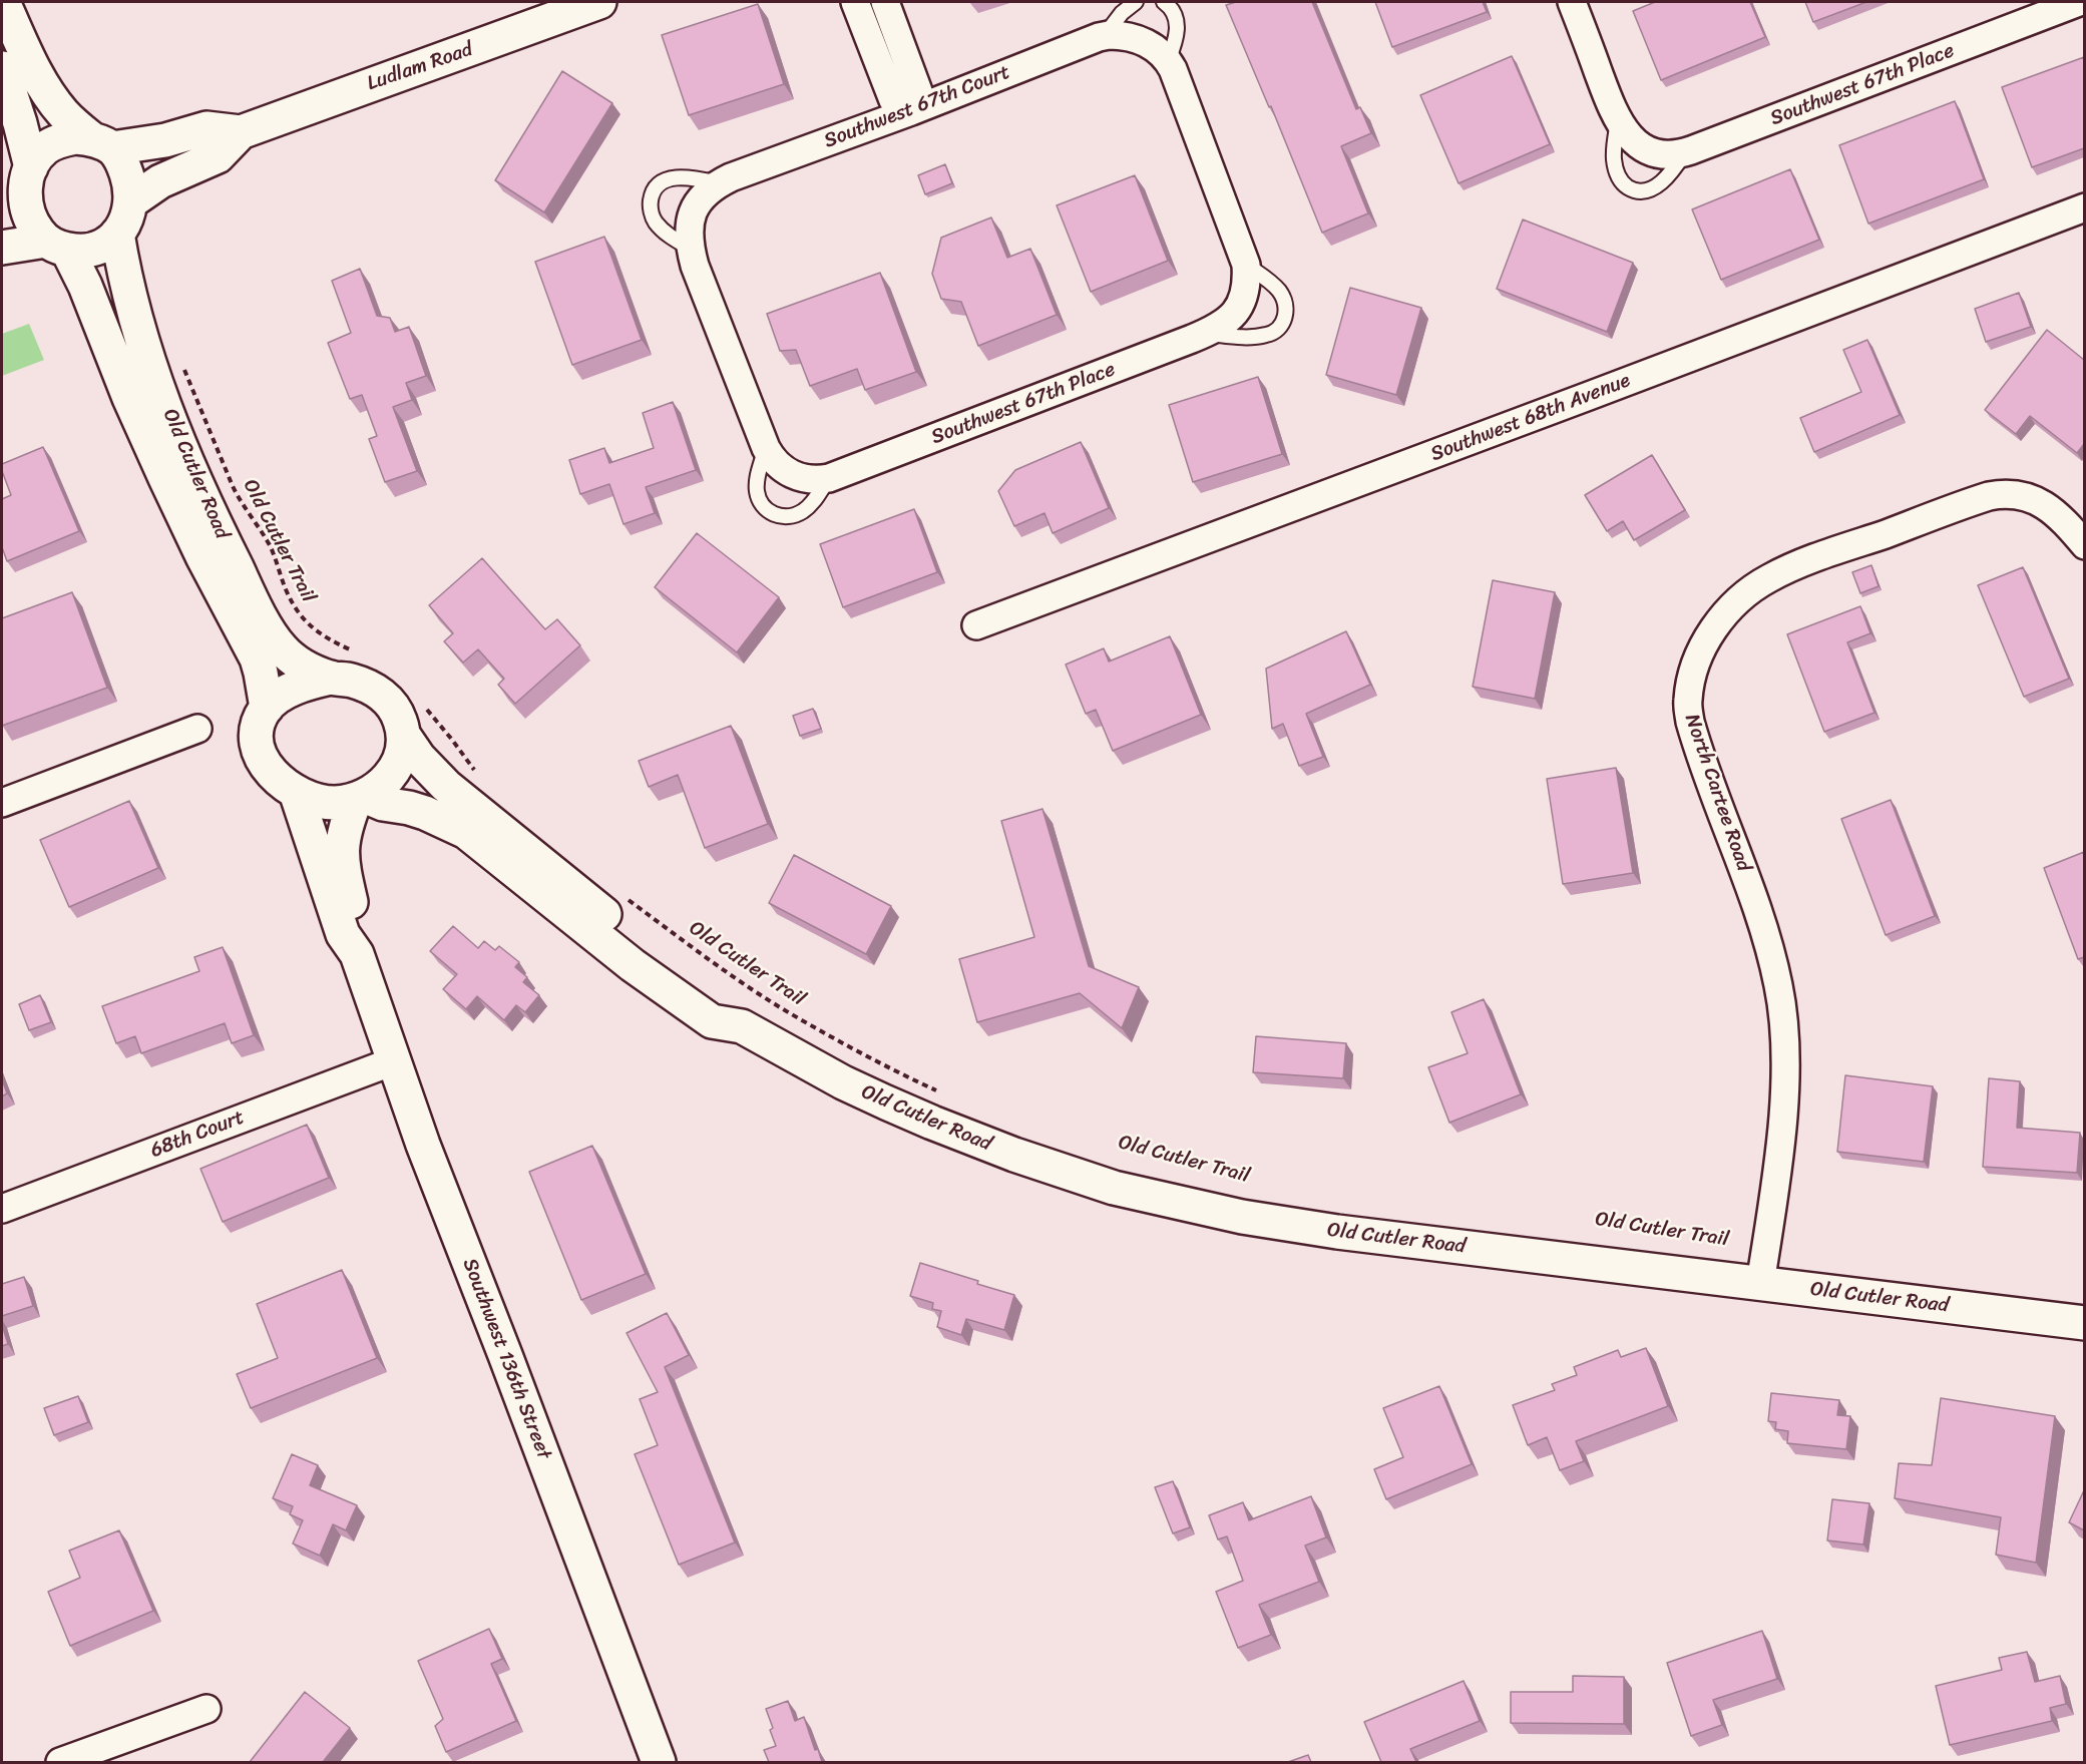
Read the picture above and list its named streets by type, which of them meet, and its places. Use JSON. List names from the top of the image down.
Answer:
{
  "streets": {
    "main road": ["Ludlam Road", "Old Cutler Road", "Southwest 136th Street"],
    "street": [
      "Southwest 67th Place",
      "Southwest 67th Court",
      "Southwest 68th Avenue",
      "North Cartee Road",
      "68th Court"
    ],
    "path": ["Old Cutler Trail"]
  },
  "crossings": [
    ["Ludlam Road", "Old Cutler Road"],
    ["Old Cutler Road", "North Cartee Road"],
    ["Old Cutler Road", "Southwest 136th Street"],
    ["68th Court", "Southwest 136th Street"]
  ]
}
